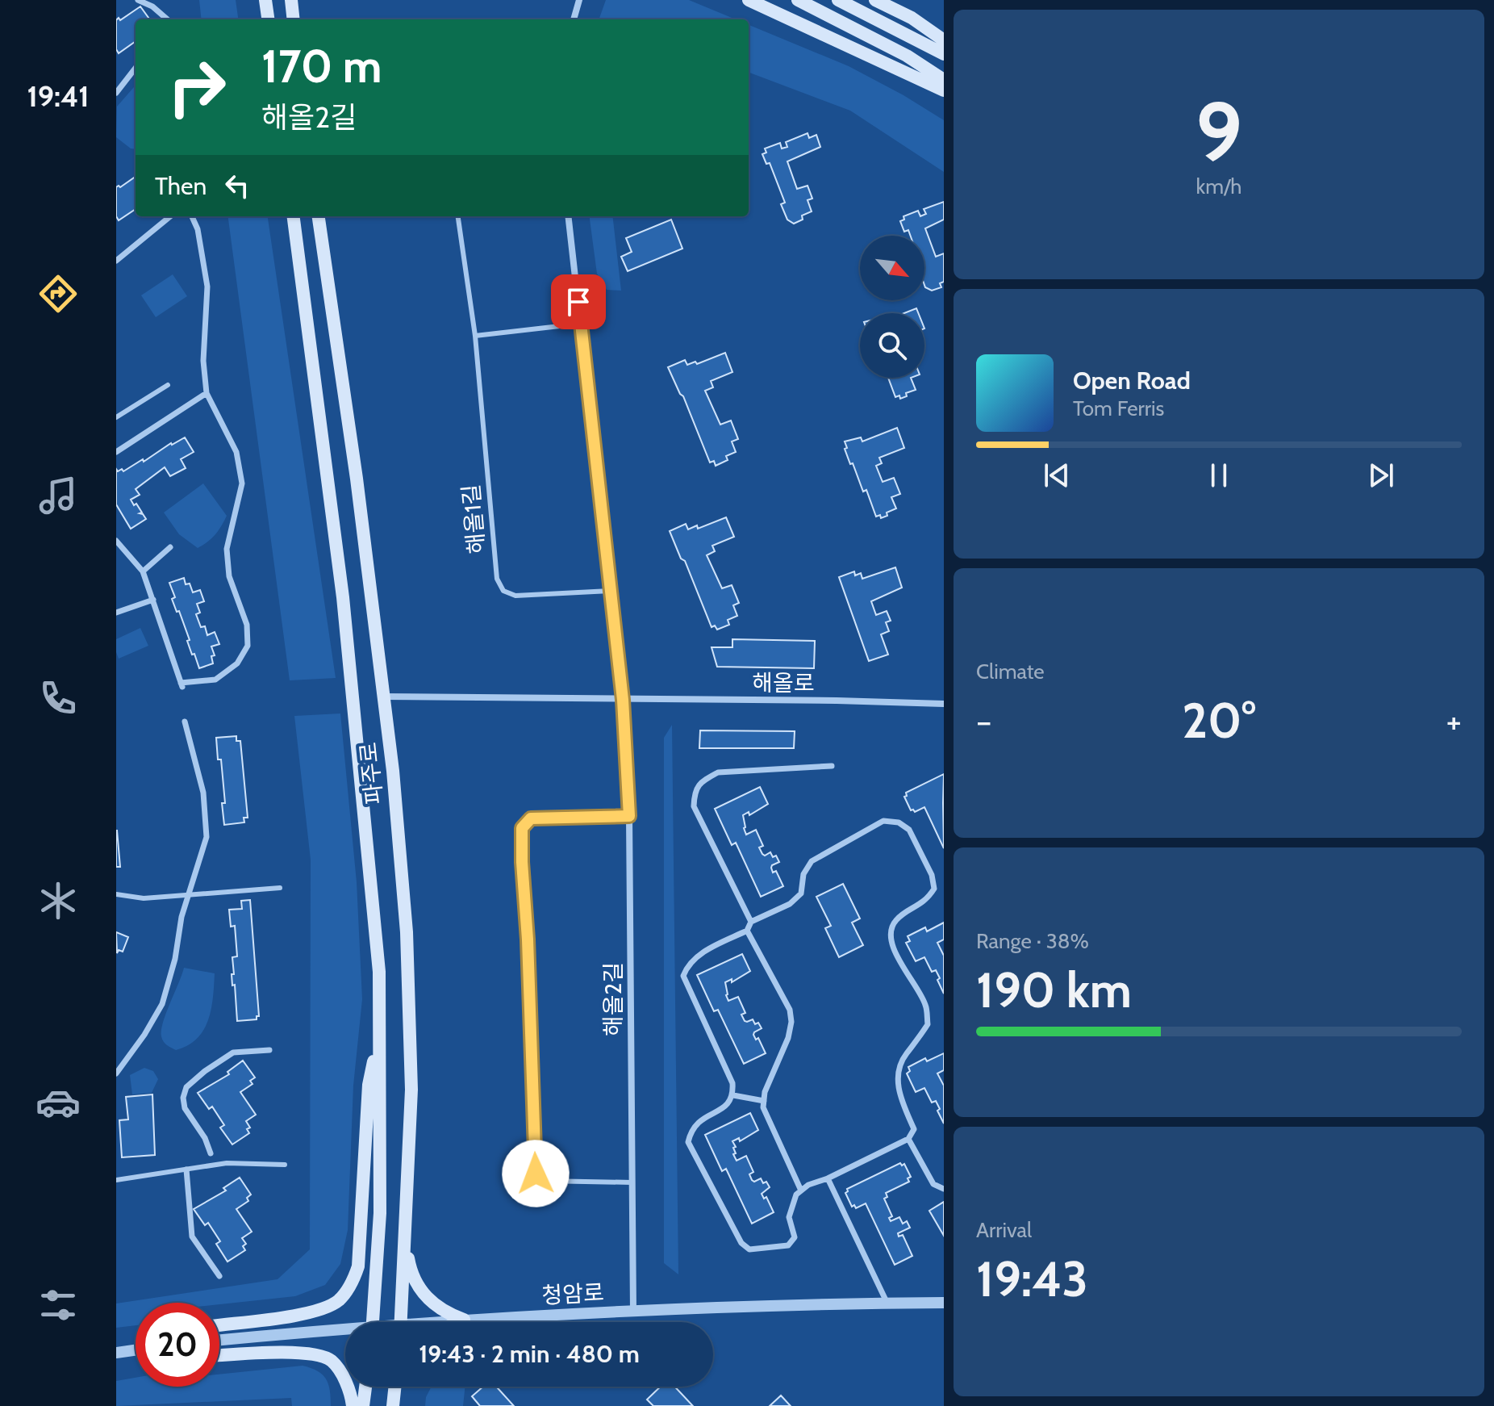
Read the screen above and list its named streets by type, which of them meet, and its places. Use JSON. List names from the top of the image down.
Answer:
{
  "streets": {
    "main road": ["파주로"],
    "street": ["해올로", "해올2길", "청암로"],
    "lane": ["해올1길"]
  },
  "crossings": [
    ["해올로", "파주로"],
    ["해올로", "해올2길"],
    ["해올2길", "청암로"]
  ],
  "north": "bottom right",
  "page": {
    "tabs": "19:41",
    "tile": [
      ["9", "km/h"],
      "Climate",
      ["Range · 38%", "190 km"],
      ["Arrival", "19:43"]
    ],
    "turn": ["170 m", "해올2길"],
    "then": "Then",
    "song": ["Open Road", "Tom Ferris"],
    "heat": ["−", "20°", "+"],
    "limit": "20",
    "trip": "19:43 · 2 min · 480 m"
  }
}
